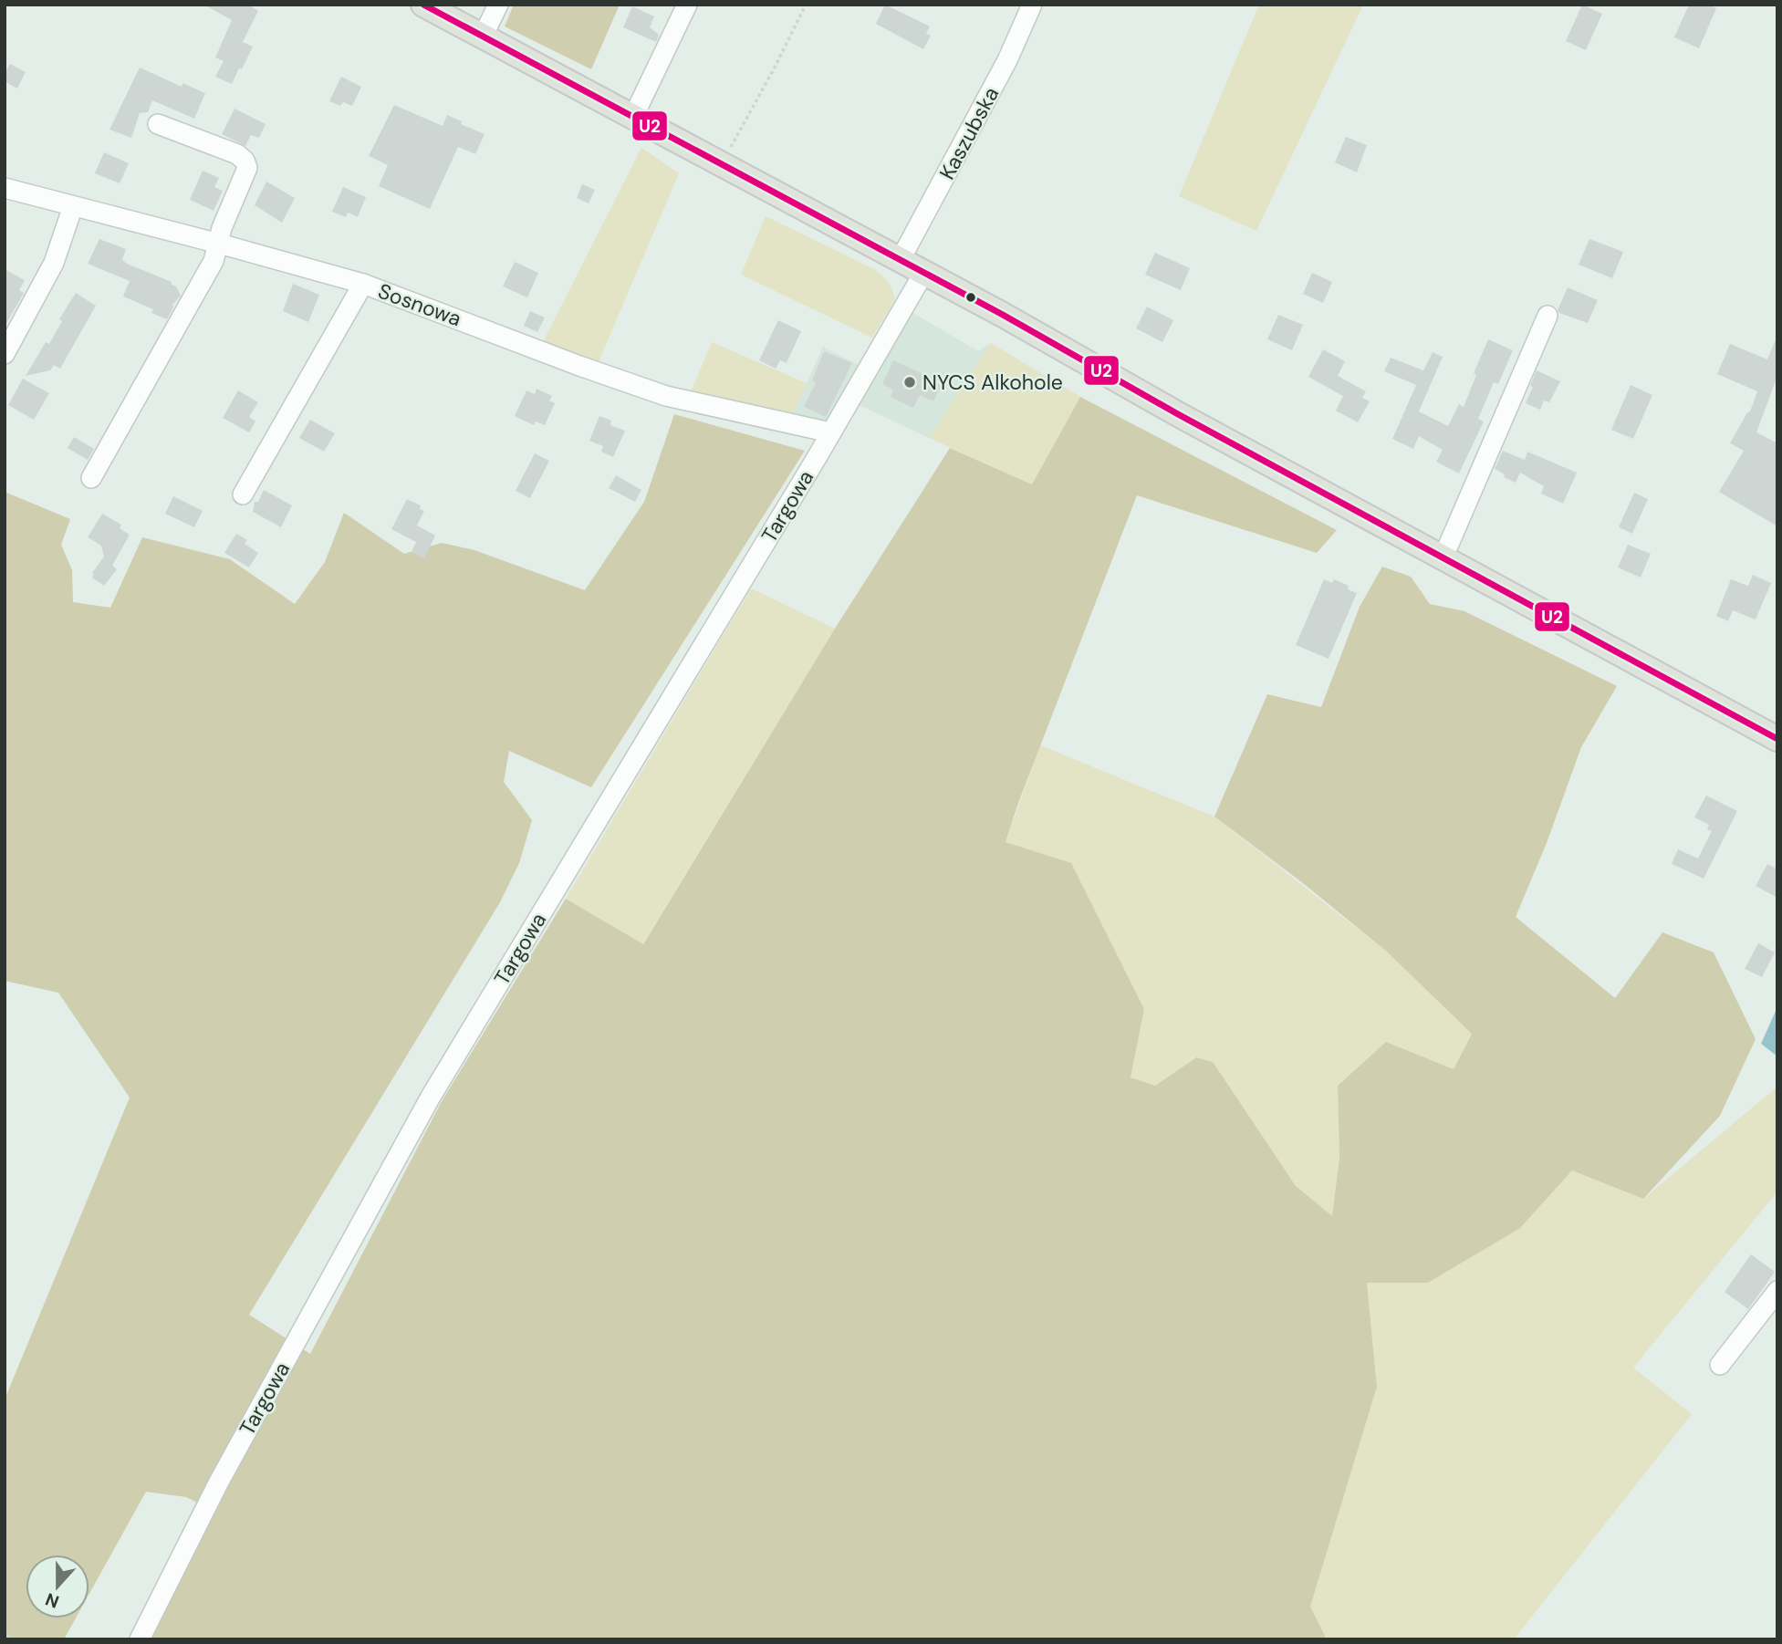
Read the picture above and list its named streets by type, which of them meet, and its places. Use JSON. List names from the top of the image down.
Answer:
{
  "streets": {
    "street": ["Kaszubska", "Sosnowa", "Targowa"]
  },
  "crossings": [
    ["Sosnowa", "Targowa"]
  ],
  "places": ["NYCS Alkohole"],
  "lines": ["transit line U2"],
  "north": "bottom"
}
